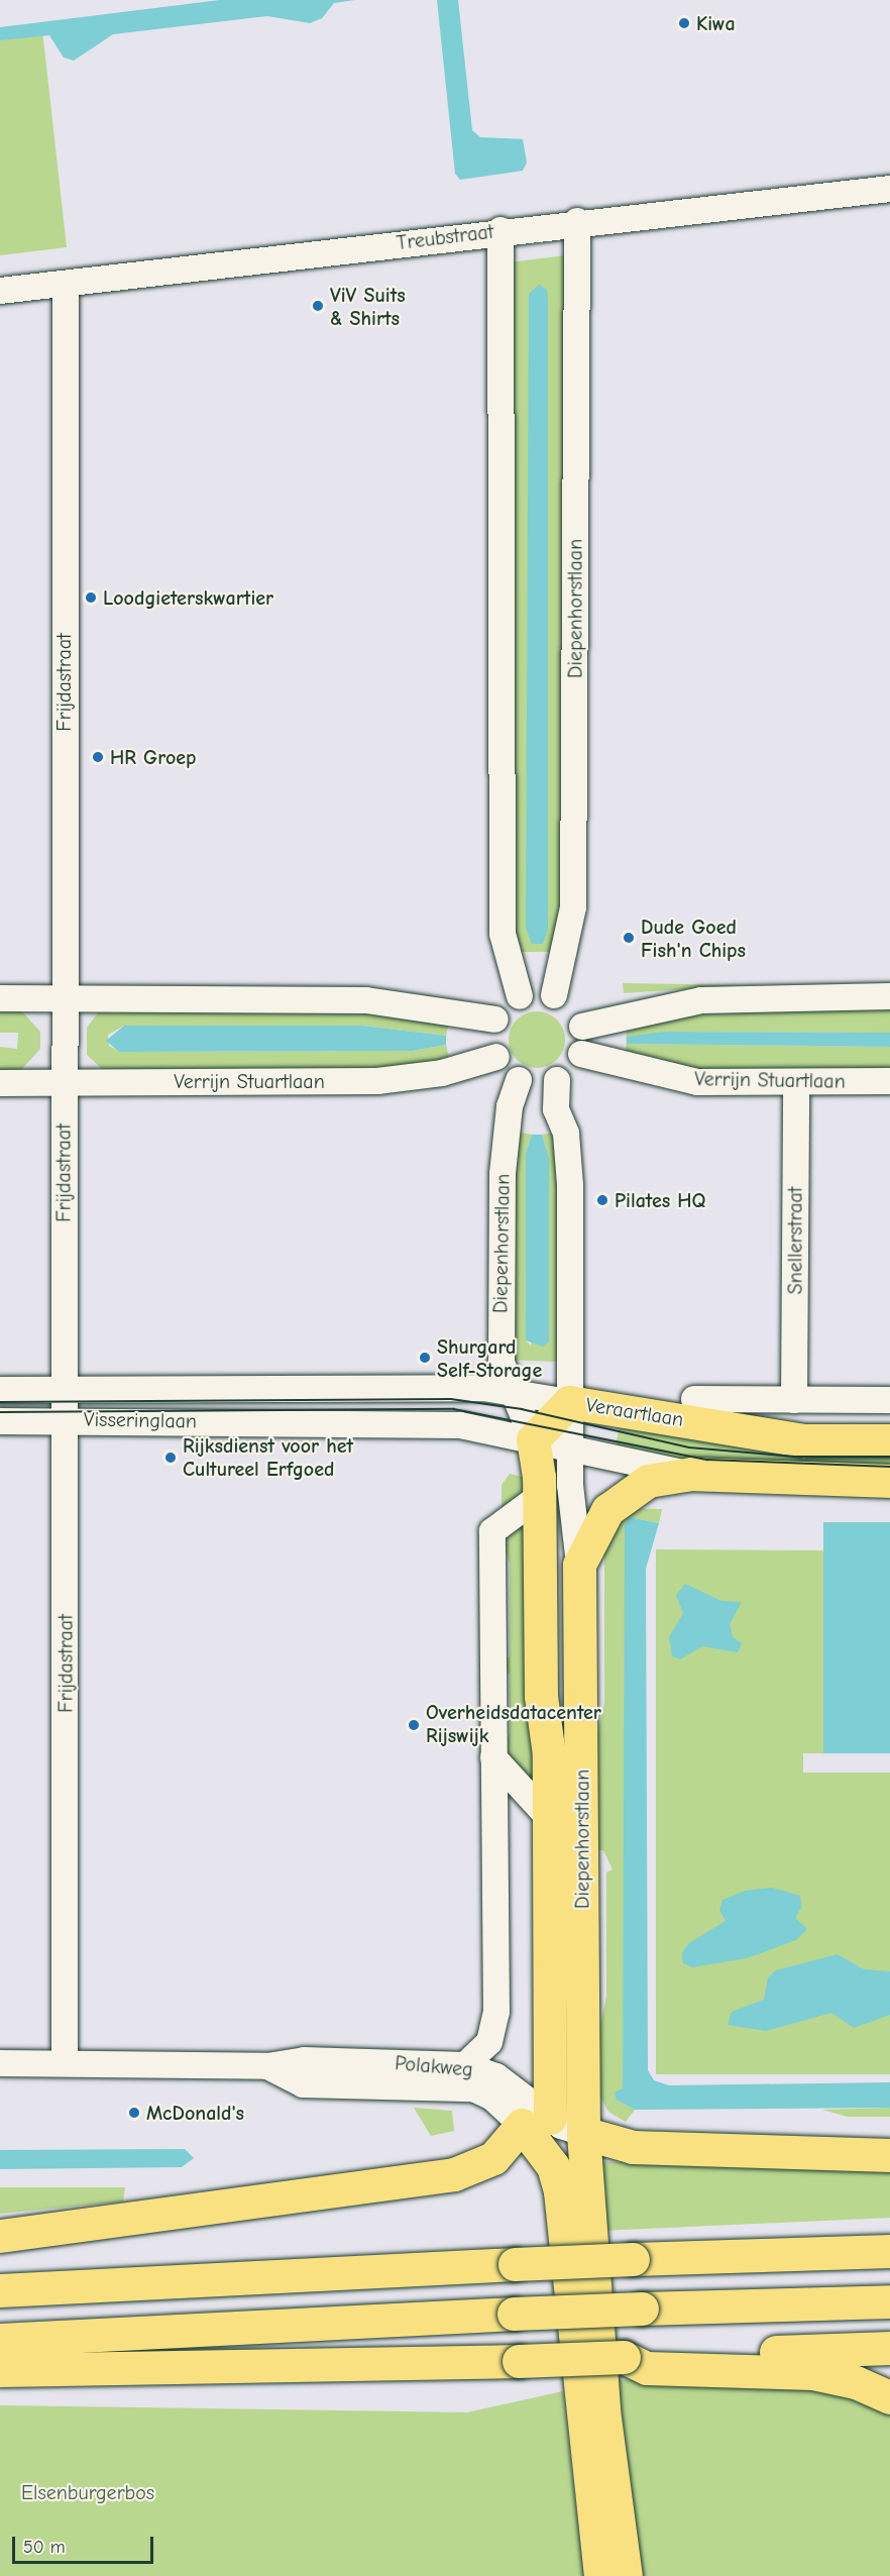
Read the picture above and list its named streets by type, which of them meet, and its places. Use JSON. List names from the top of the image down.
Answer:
{
  "streets": {
    "main road": ["Diepenhorstlaan", "Veraartlaan"],
    "street": [
      "Treubstraat",
      "Frijdastraat",
      "Verrijn Stuartlaan",
      "Snellerstraat",
      "Visseringlaan",
      "Polakweg"
    ]
  },
  "crossings": [
    ["Treubstraat", "Diepenhorstlaan"],
    ["Treubstraat", "Frijdastraat"],
    ["Diepenhorstlaan", "Verrijn Stuartlaan"],
    ["Diepenhorstlaan", "Veraartlaan"],
    ["Diepenhorstlaan", "Visseringlaan"],
    ["Diepenhorstlaan", "Polakweg"],
    ["Frijdastraat", "Verrijn Stuartlaan"],
    ["Frijdastraat", "Visseringlaan"],
    ["Frijdastraat", "Polakweg"],
    ["Verrijn Stuartlaan", "Snellerstraat"],
    ["Snellerstraat", "Veraartlaan"],
    ["Veraartlaan", "Visseringlaan"]
  ],
  "parks": ["Elsenburgerbos"],
  "places": [
    "Kiwa",
    "ViV Suits & Shirts",
    "Loodgieterskwartier",
    "HR Groep",
    "Dude Goed Fish'n Chips",
    "Pilates HQ",
    "Shurgard Self-Storage",
    "Rijksdienst voor het Cultureel Erfgoed",
    "Overheidsdatacenter Rijswijk",
    "McDonald's"
  ],
  "scale_bar": "50 m"
}
